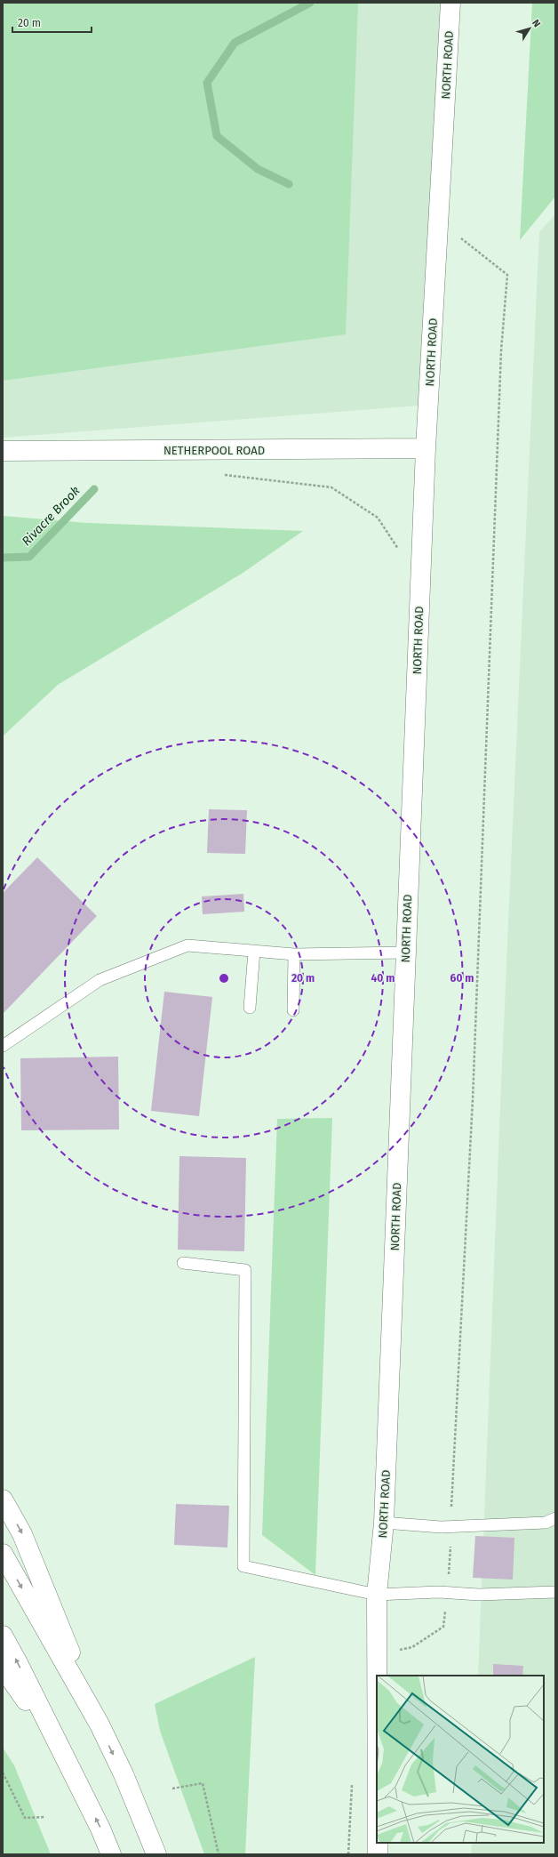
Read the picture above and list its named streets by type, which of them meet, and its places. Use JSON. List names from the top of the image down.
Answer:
{
  "streets": {
    "main road": ["NORTH ROAD", "NETHERPOOL ROAD"]
  },
  "crossings": [
    ["NORTH ROAD", "NETHERPOOL ROAD"]
  ],
  "water": ["Rivacre Brook"],
  "scale_bar": "20 m",
  "north": "top right",
  "rings": ["20 m", "40 m", "60 m"]
}
